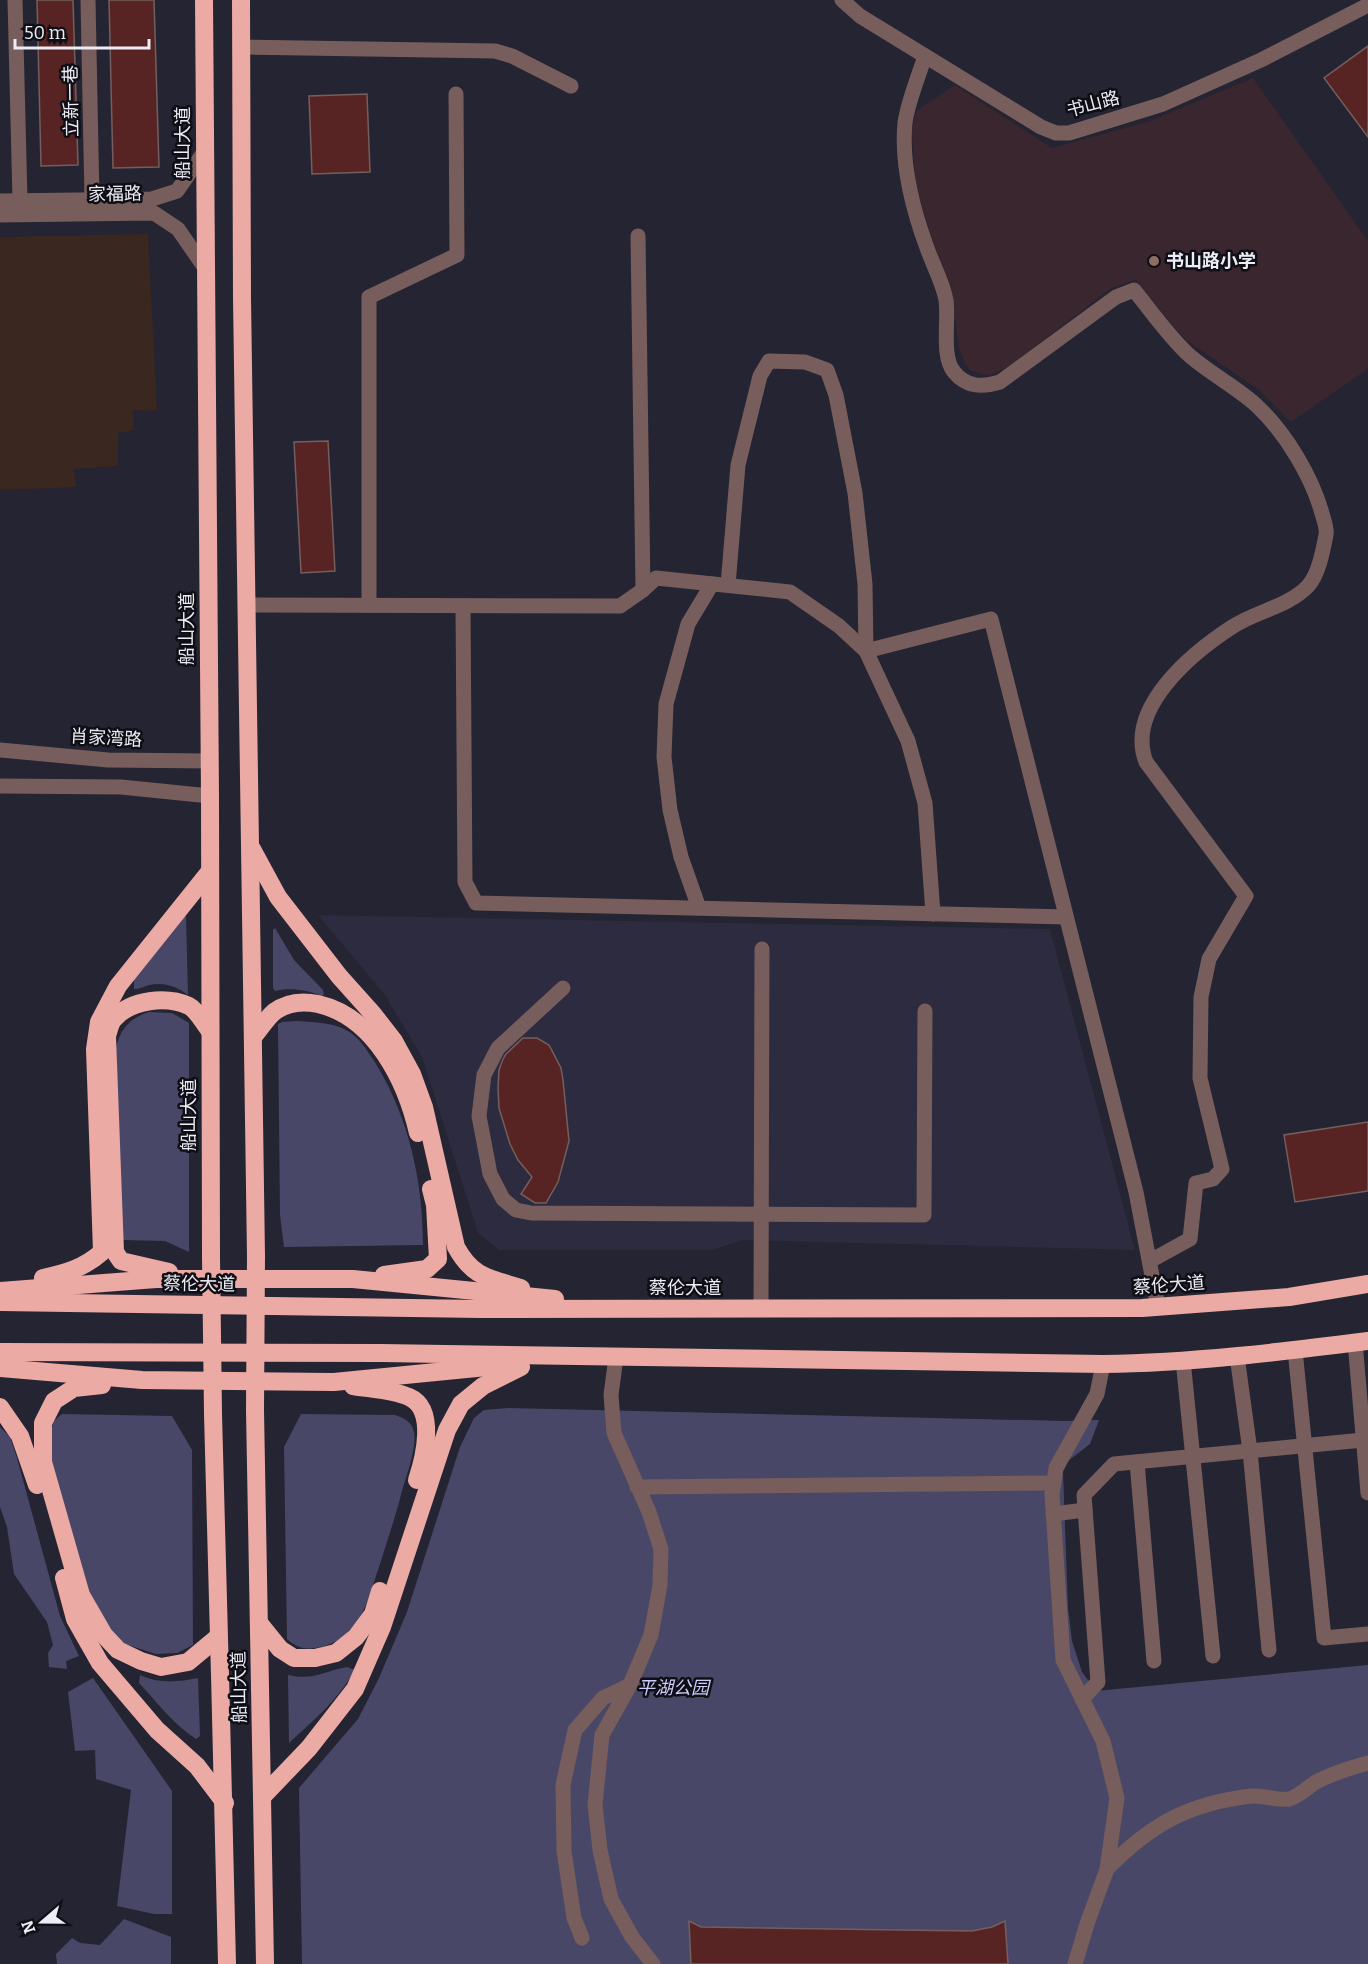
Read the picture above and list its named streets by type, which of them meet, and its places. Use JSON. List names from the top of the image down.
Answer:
{
  "streets": {
    "highway": ["船山大道", "蔡伦大道"],
    "street": [
      "立新一巷",
      "书山路",
      "家福路",
      "肖家湾路"
    ]
  },
  "crossings": [
    ["立新一巷", "家福路"],
    ["船山大道", "家福路"],
    ["船山大道", "肖家湾路"]
  ],
  "parks": ["平湖公园"],
  "places": ["书山路小学"],
  "scale_bar": "50 m",
  "north": "left"
}
